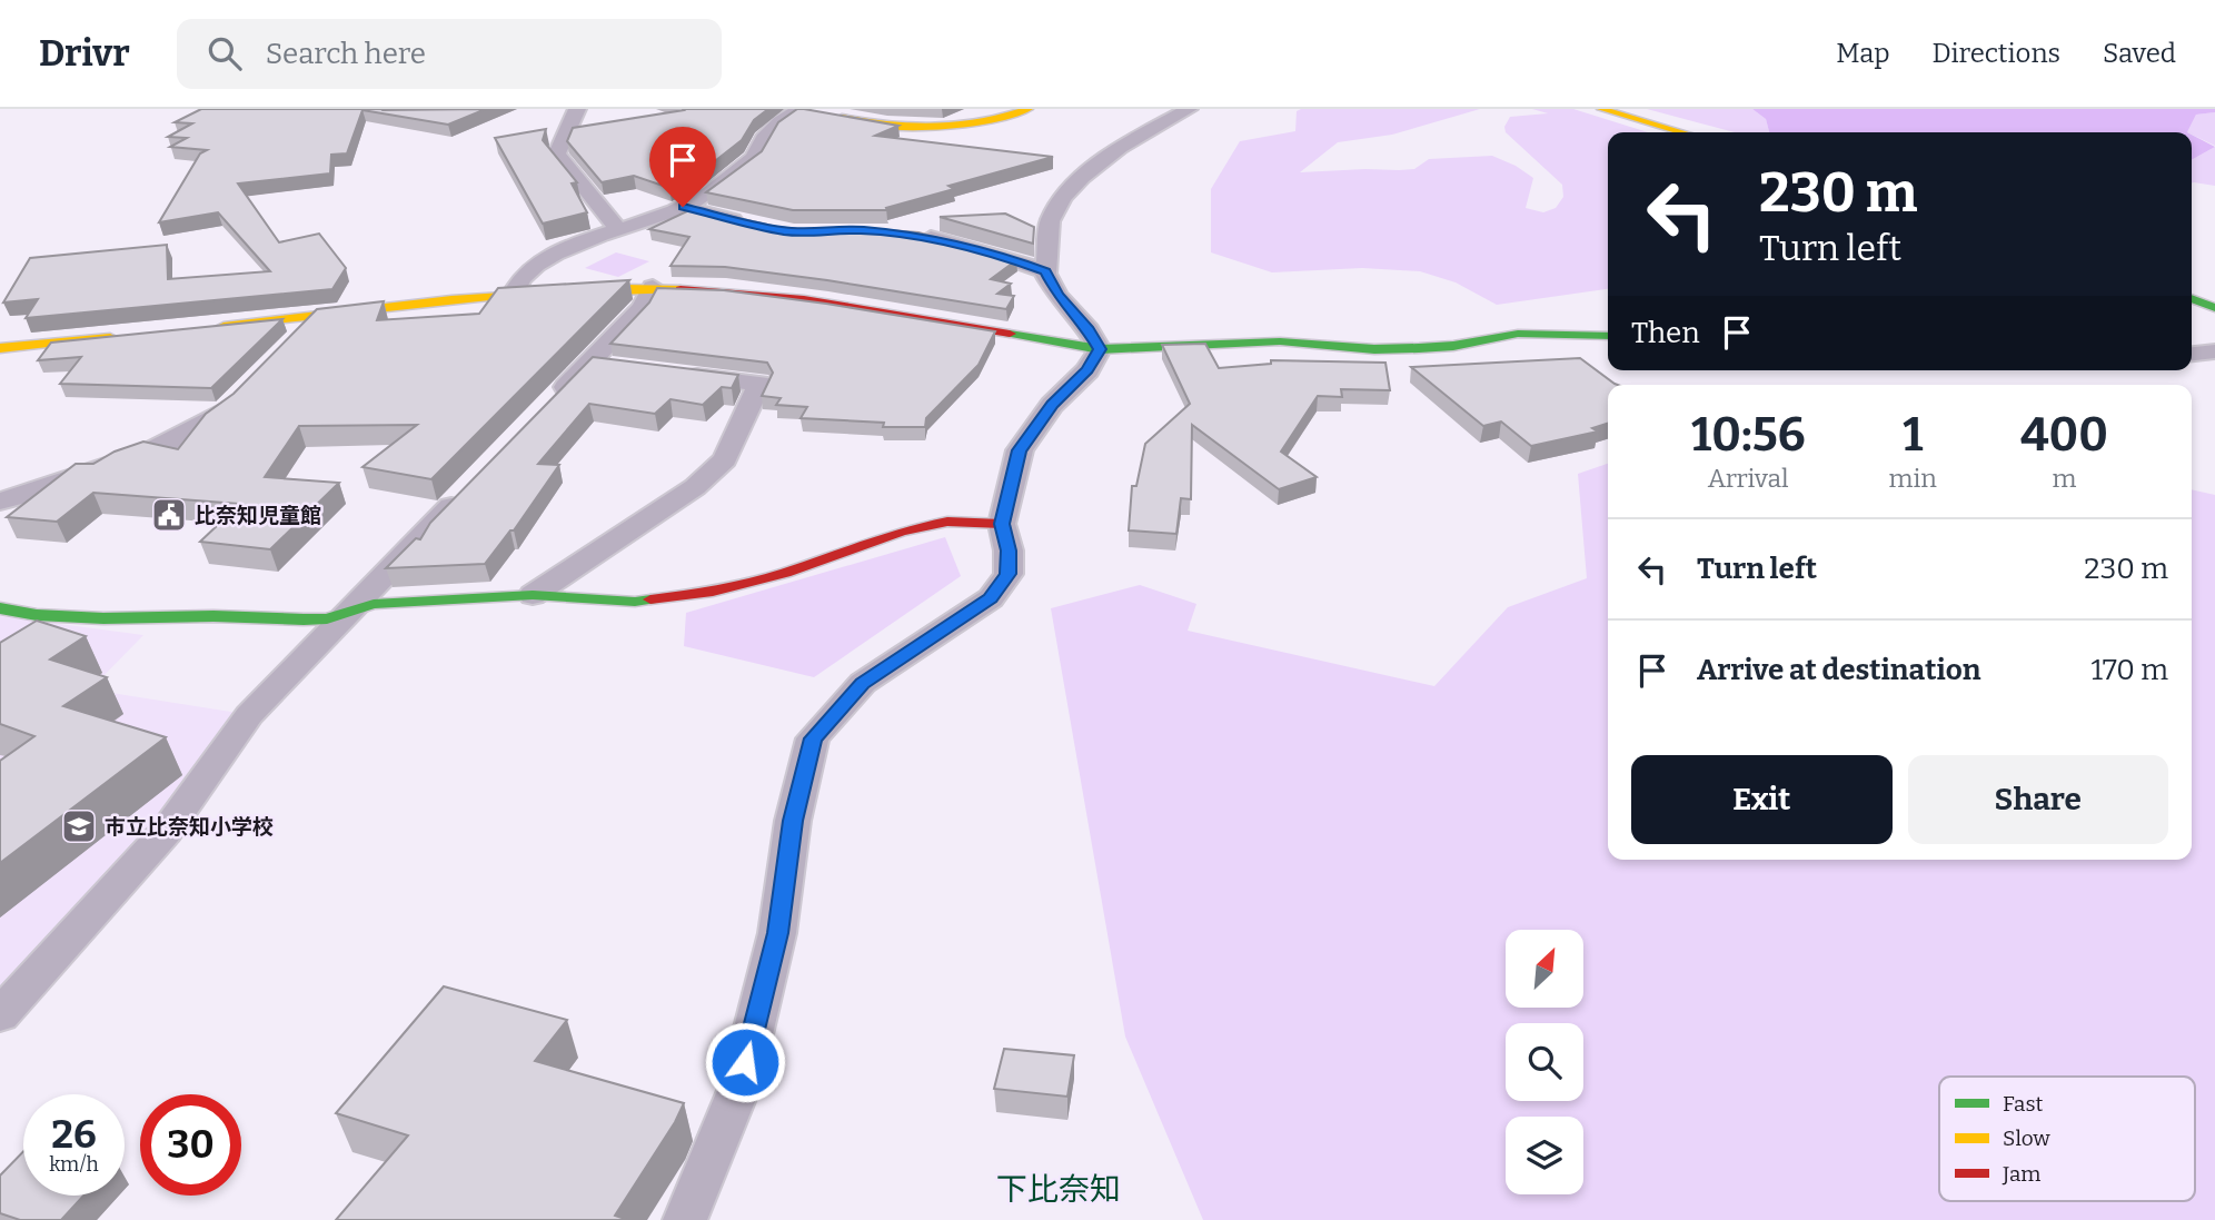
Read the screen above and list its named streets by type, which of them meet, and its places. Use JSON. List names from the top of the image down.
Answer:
{
  "districts": ["下比奈知"],
  "places": {
    "public building": ["比奈知児童館"],
    "school or university": ["市立比奈知小学校"]
  },
  "legend": ["Fast", "Slow", "Jam"],
  "north": "top right",
  "page": {
    "header": "Drivr",
    "search": "Search here",
    "nav": ["Map", "Directions", "Saved"],
    "turn": ["230 m", "Turn left"],
    "then": "Then",
    "eta": [
      "10:56",
      "Arrival",
      "1",
      "min",
      "400",
      "m"
    ],
    "list": [
      {
        "name": "Turn left",
        "value": "230 m"
      },
      {
        "name": "Arrive at destination",
        "value": "170 m"
      }
    ],
    "buttons": ["Exit", "Share"],
    "speed": "26 km/h",
    "limit": "30"
  }
}
